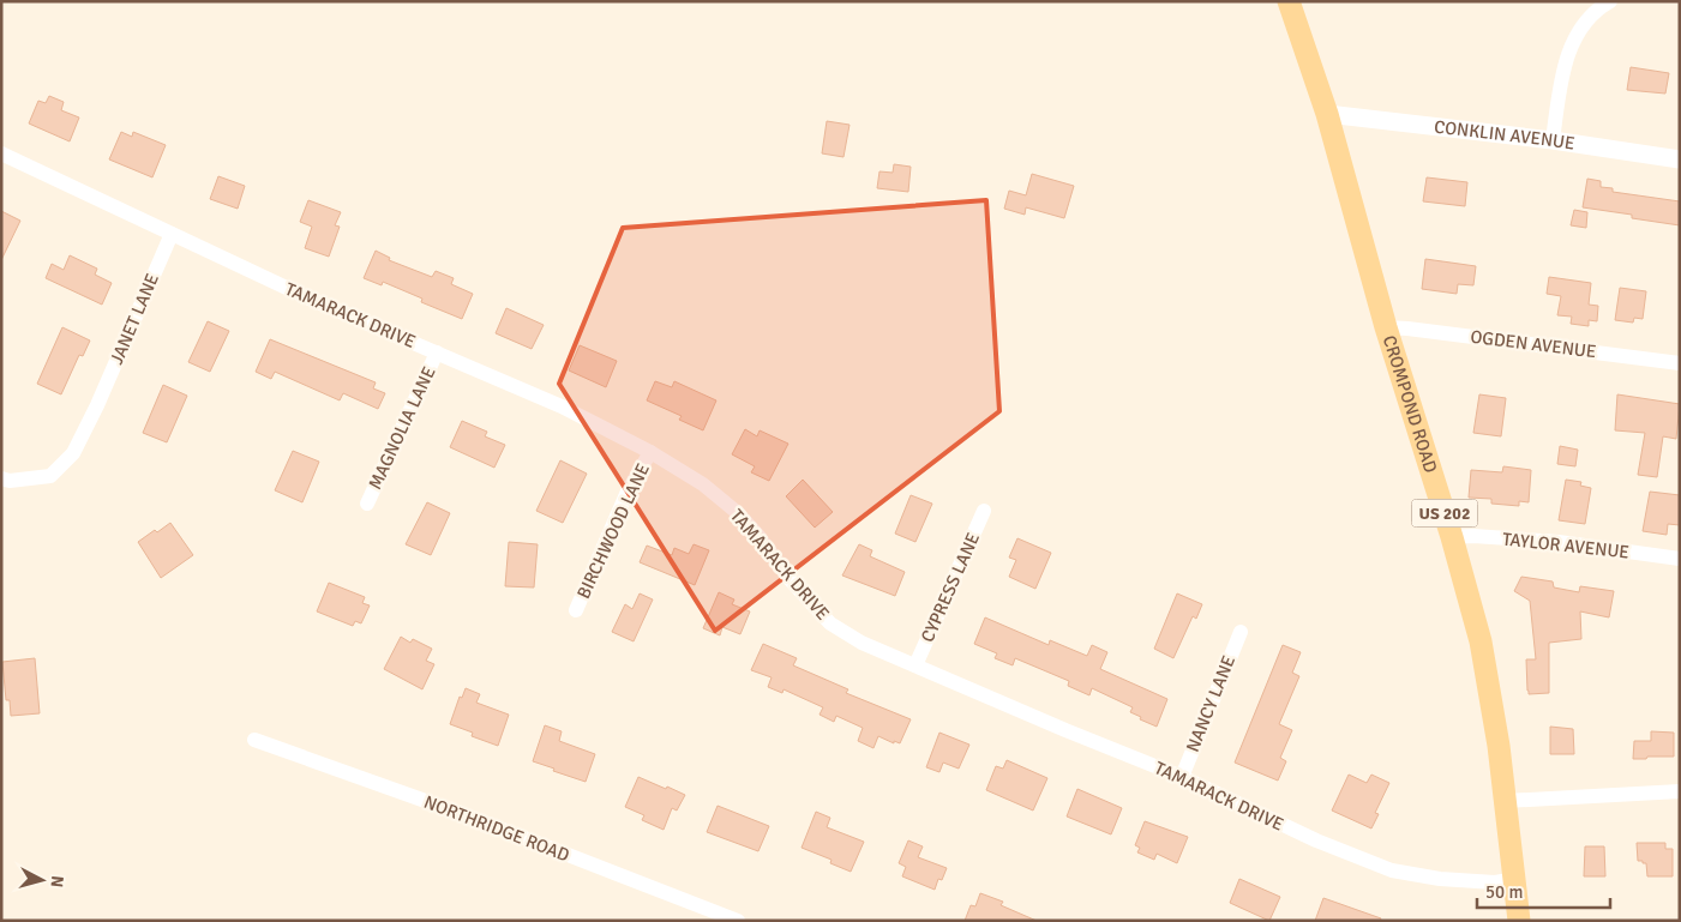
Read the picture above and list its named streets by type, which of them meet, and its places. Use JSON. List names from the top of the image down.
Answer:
{
  "streets": {
    "main road": ["CROMPOND ROAD", "US 202"],
    "street": [
      "CONKLIN AVENUE",
      "TAMARACK DRIVE",
      "JANET LANE",
      "OGDEN AVENUE",
      "MAGNOLIA LANE",
      "BIRCHWOOD LANE",
      "TAYLOR AVENUE",
      "CYPRESS LANE",
      "NANCY LANE",
      "NORTHRIDGE ROAD"
    ]
  },
  "crossings": [
    ["CONKLIN AVENUE", "CROMPOND ROAD"],
    ["TAMARACK DRIVE", "JANET LANE"],
    ["TAMARACK DRIVE", "CROMPOND ROAD"],
    ["TAMARACK DRIVE", "MAGNOLIA LANE"],
    ["TAMARACK DRIVE", "BIRCHWOOD LANE"],
    ["TAMARACK DRIVE", "CYPRESS LANE"],
    ["TAMARACK DRIVE", "NANCY LANE"],
    ["OGDEN AVENUE", "CROMPOND ROAD"],
    ["CROMPOND ROAD", "TAYLOR AVENUE"]
  ],
  "scale_bar": "50 m",
  "north": "right"
}
